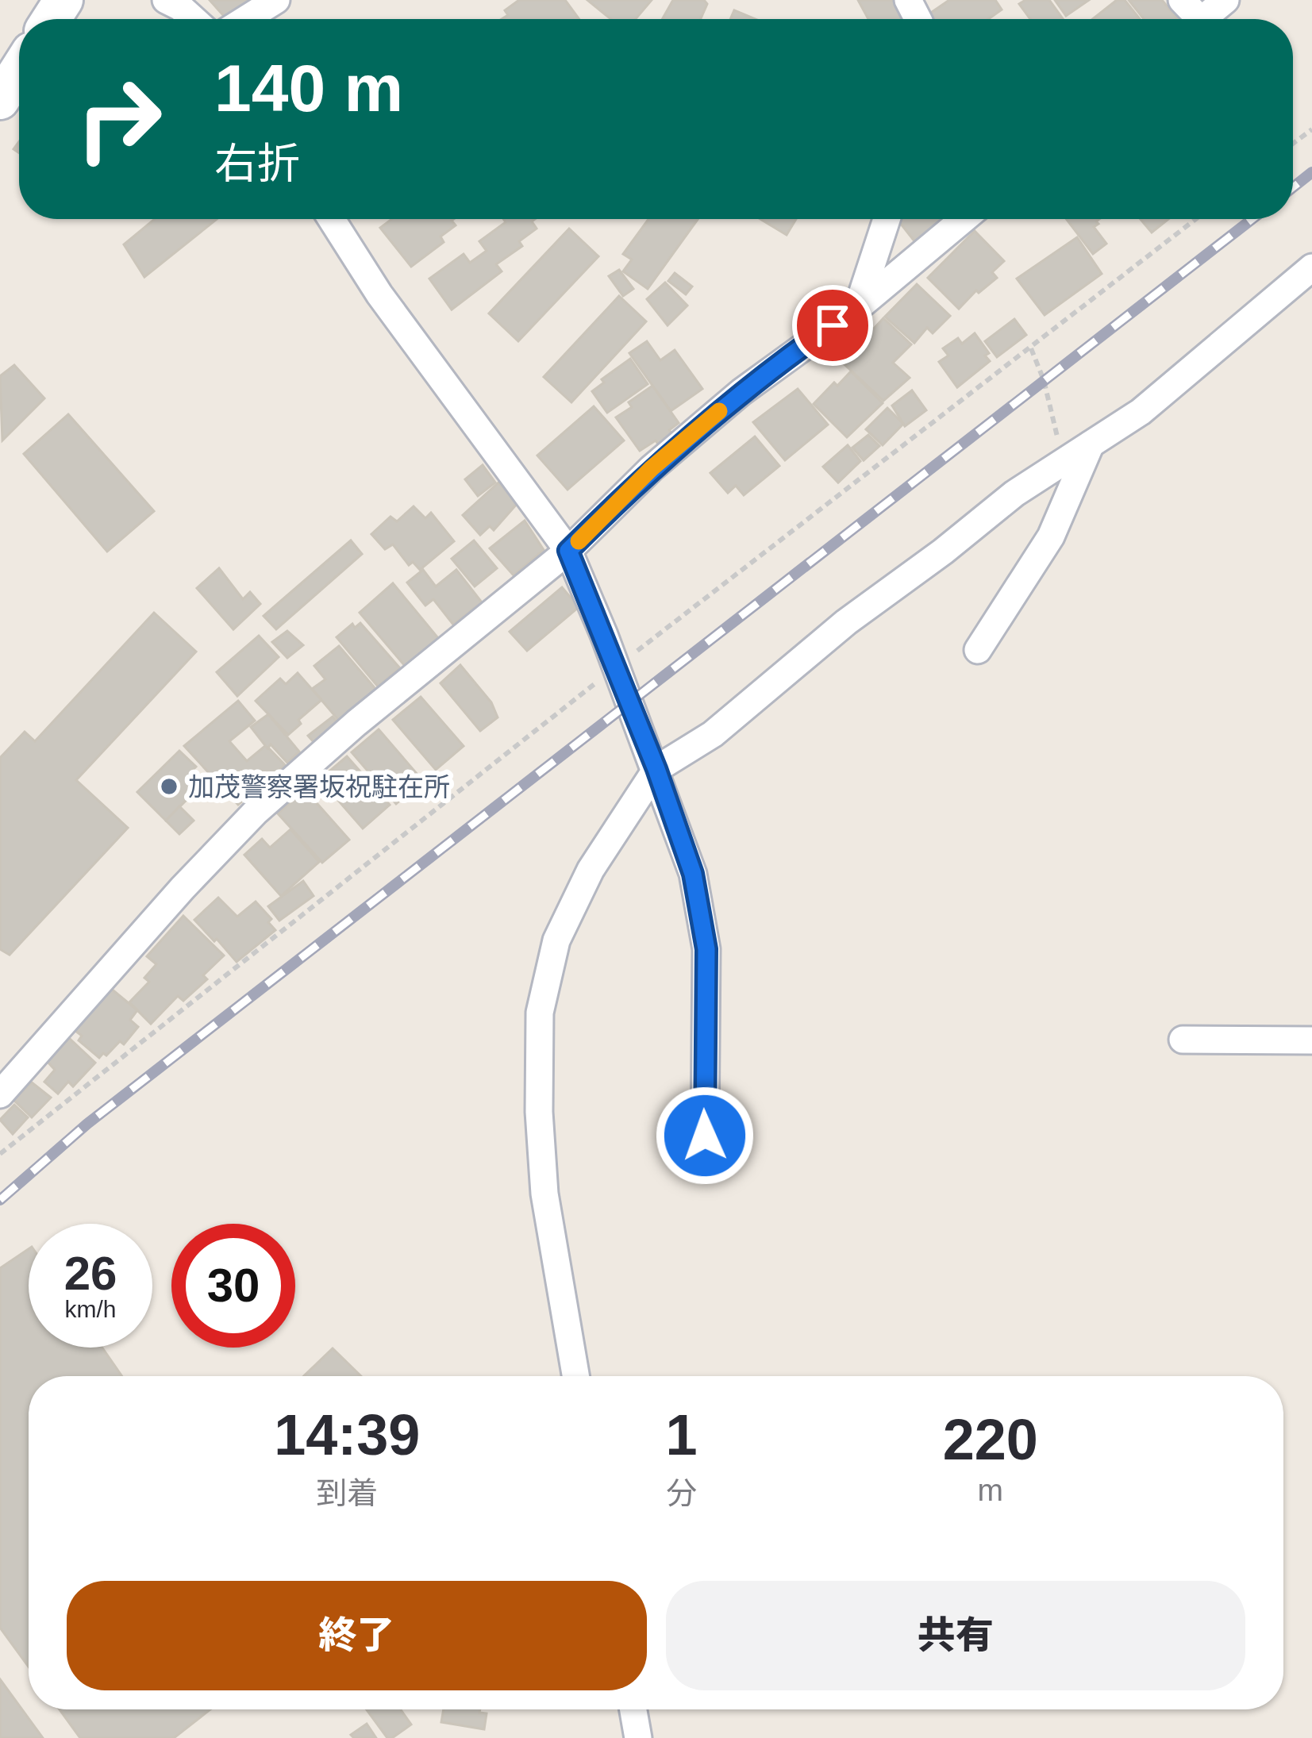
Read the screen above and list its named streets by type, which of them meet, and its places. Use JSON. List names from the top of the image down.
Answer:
{
  "places": ["加茂警察署坂祝駐在所"],
  "page": {
    "turn": ["140 m", "右折"],
    "speed": "26 km/h",
    "limit": "30",
    "eta": [
      "14:39",
      "到着",
      "1",
      "分",
      "220",
      "m"
    ],
    "buttons": ["終了", "共有"]
  }
}
